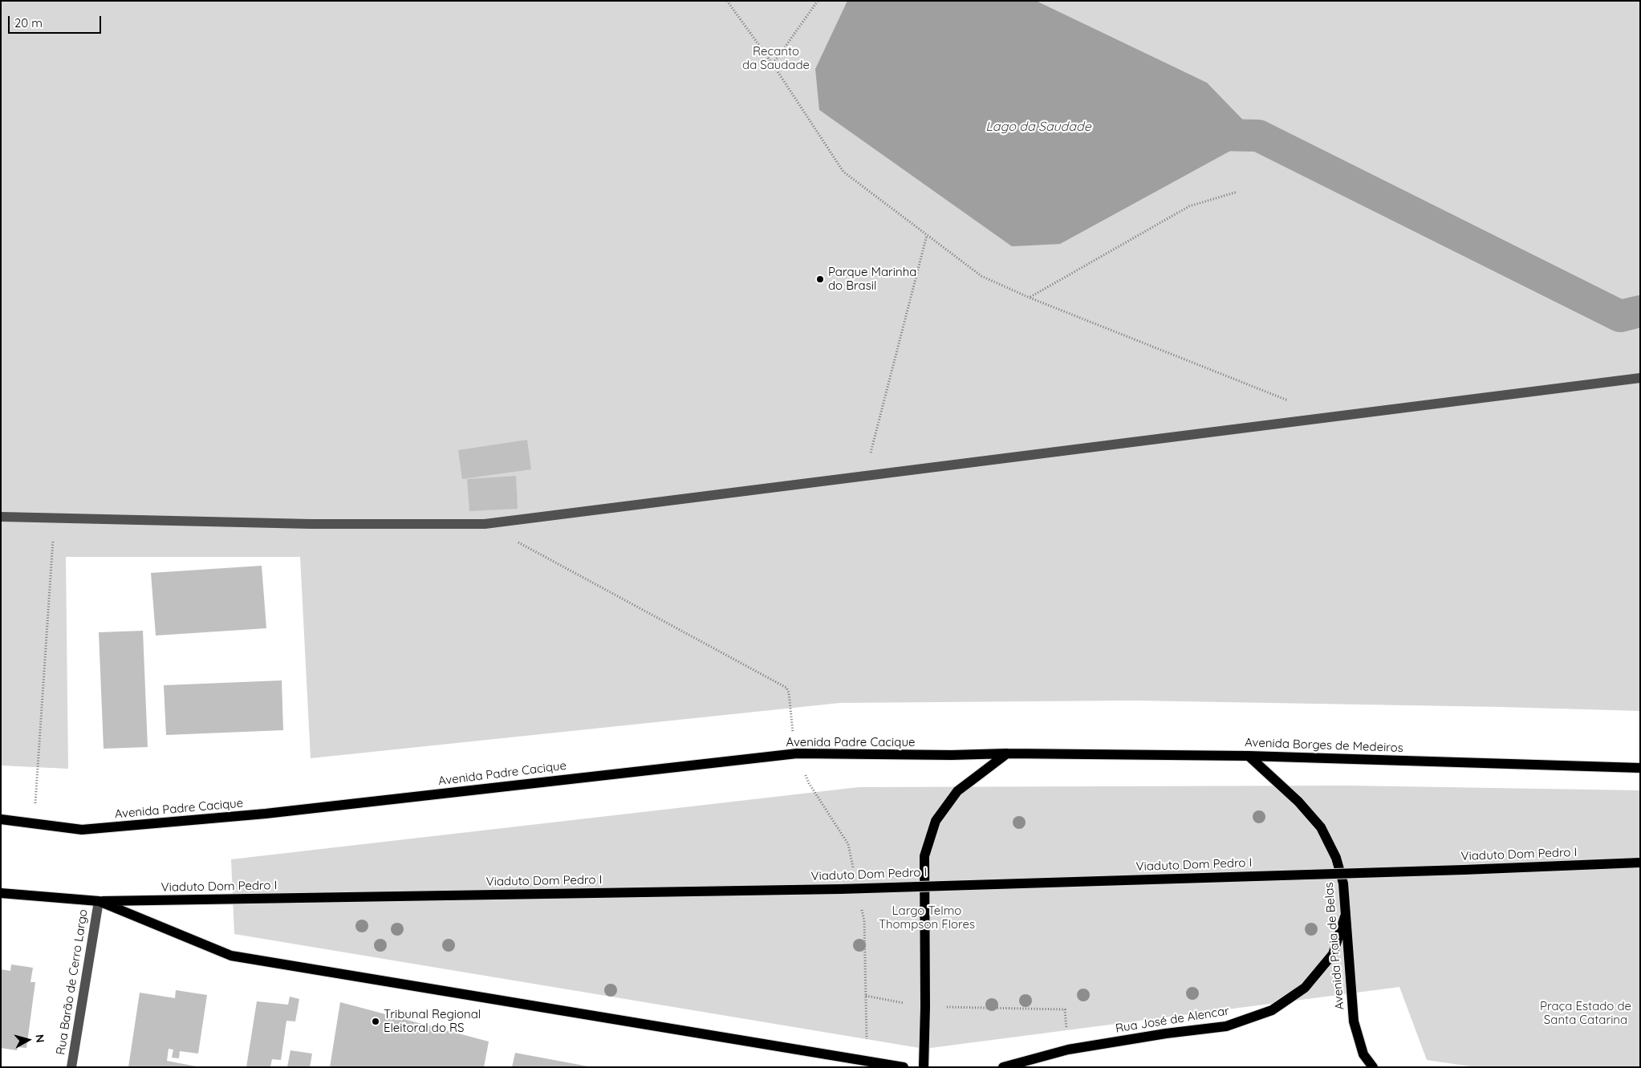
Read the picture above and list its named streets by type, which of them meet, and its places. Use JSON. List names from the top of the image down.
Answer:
{
  "streets": {
    "main road": [
      "Avenida Padre Cacique",
      "Avenida Borges de Medeiros",
      "Viaduto Dom Pedro I",
      "Avenida Praia de Belas",
      "Rua José de Alencar"
    ],
    "street": ["Rua Barão de Cerro Largo"]
  },
  "crossings": [
    ["Avenida Padre Cacique", "Avenida Borges de Medeiros"],
    ["Avenida Borges de Medeiros", "Avenida Praia de Belas"],
    ["Viaduto Dom Pedro I", "Rua Barão de Cerro Largo"],
    ["Avenida Praia de Belas", "Rua José de Alencar"]
  ],
  "water": ["Lago da Saudade"],
  "parks": ["Recanto da Saudade", "Largo Telmo Thompson Flores", "Praça Estado de Santa Catarina"],
  "places": ["Parque Marinha do Brasil", "Tribunal Regional Eleitoral do RS"],
  "scale_bar": "20 m",
  "north": "right"
}
